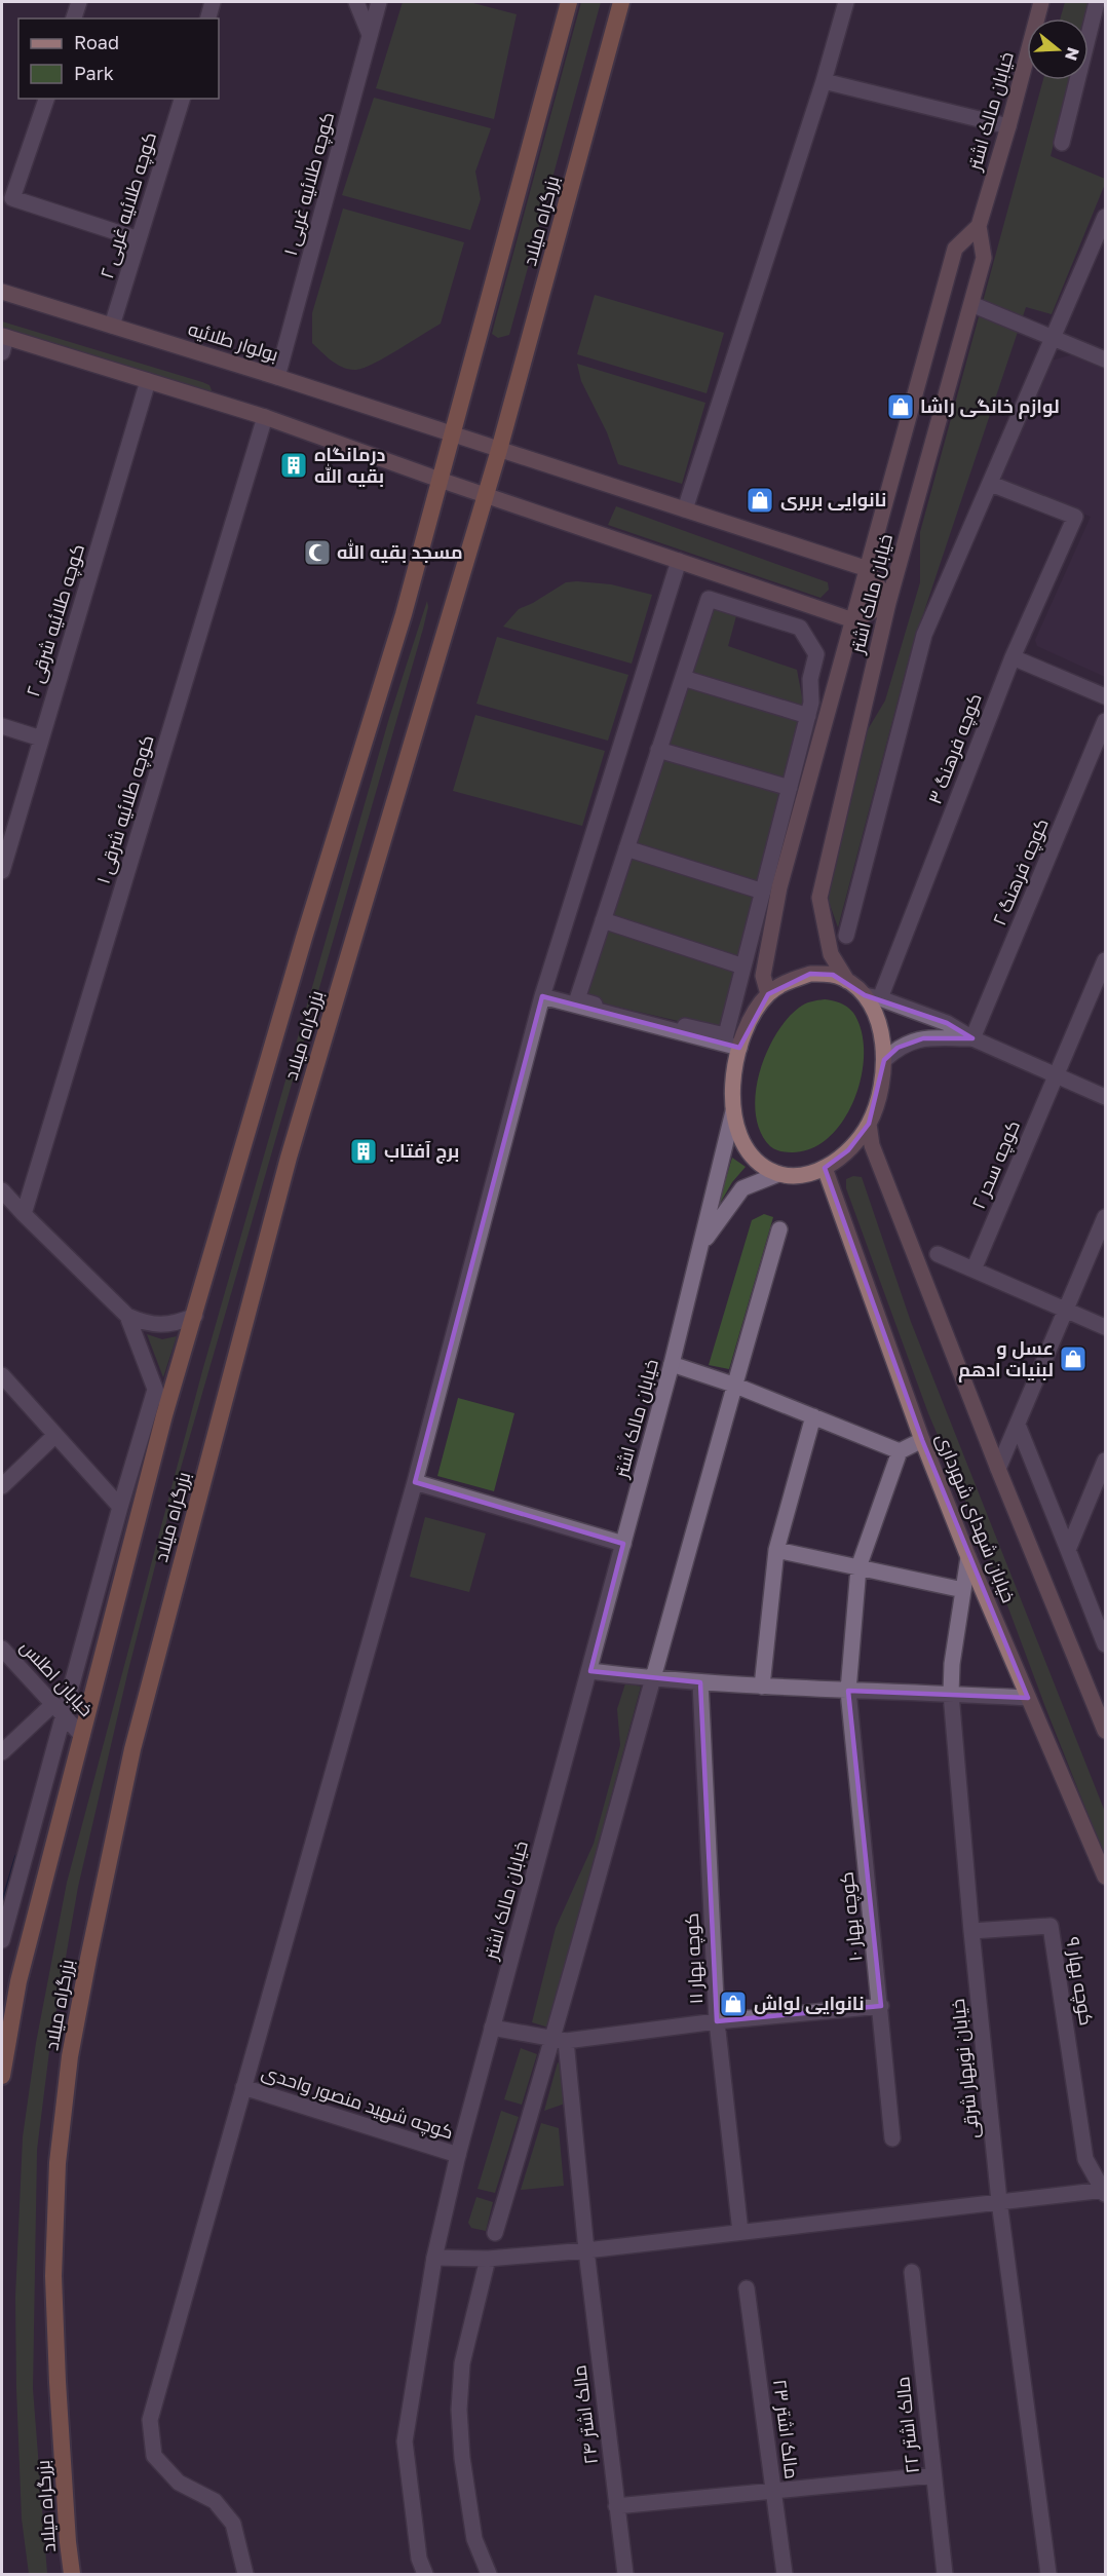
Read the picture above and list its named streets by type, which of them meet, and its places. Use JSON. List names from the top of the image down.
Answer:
{
  "streets": {
    "highway": ["بزرگراه میلاد"],
    "main road": ["خیابان مالک اشتر", "بولوار طلائیه", "خیابان شهدای شهرداری"],
    "street": [
      "کوچه طلائیه غربی ۱",
      "کوچه طلائیه غربی ۲",
      "کوچه طلائیه شرقی ۲",
      "کوچه فرهنگ ۳",
      "کوچه طلائیه شرقی ۱",
      "کوچه فرهنگ ۲",
      "کوچه سحر ۲",
      "خیابان اطلس",
      "کوچه بهار ۱۰",
      "کوچه بهار ۱۱",
      "کوچه بهار ۹",
      "خیابان نوبهار شرقی",
      "کوچه شهید منصور واحدی",
      "مالک اشتر ۲۴",
      "مالک اشتر ۲۲",
      "مالک اشتر ۲۳"
    ]
  },
  "crossings": [
    ["خیابان مالک اشتر", "کوچه فرهنگ ۳"],
    ["خیابان مالک اشتر", "خیابان شهدای شهرداری"],
    ["خیابان مالک اشتر", "کوچه شهید منصور واحدی"],
    ["کوچه طلائیه غربی ۱", "بولوار طلائیه"],
    ["کوچه طلائیه غربی ۲", "بولوار طلائیه"],
    ["بزرگراه میلاد", "بولوار طلائیه"],
    ["بزرگراه میلاد", "خیابان اطلس"],
    ["کوچه فرهنگ ۳", "خیابان شهدای شهرداری"],
    ["خیابان شهدای شهرداری", "خیابان نوبهار شرقی"],
    ["کوچه بهار ۹", "خیابان نوبهار شرقی"]
  ],
  "places": {
    "shop": [
      "لوازم خانگی راشا",
      "نانوایی بربری",
      "عسل و لبنیات ادهم",
      "نانوایی لواش"
    ],
    "building": ["درمانگاه بقیه الله", "برج آفتاب"],
    "mosque": ["مسجد بقیه الله"]
  },
  "legend": ["Road", "Park"],
  "north": "right"
}
